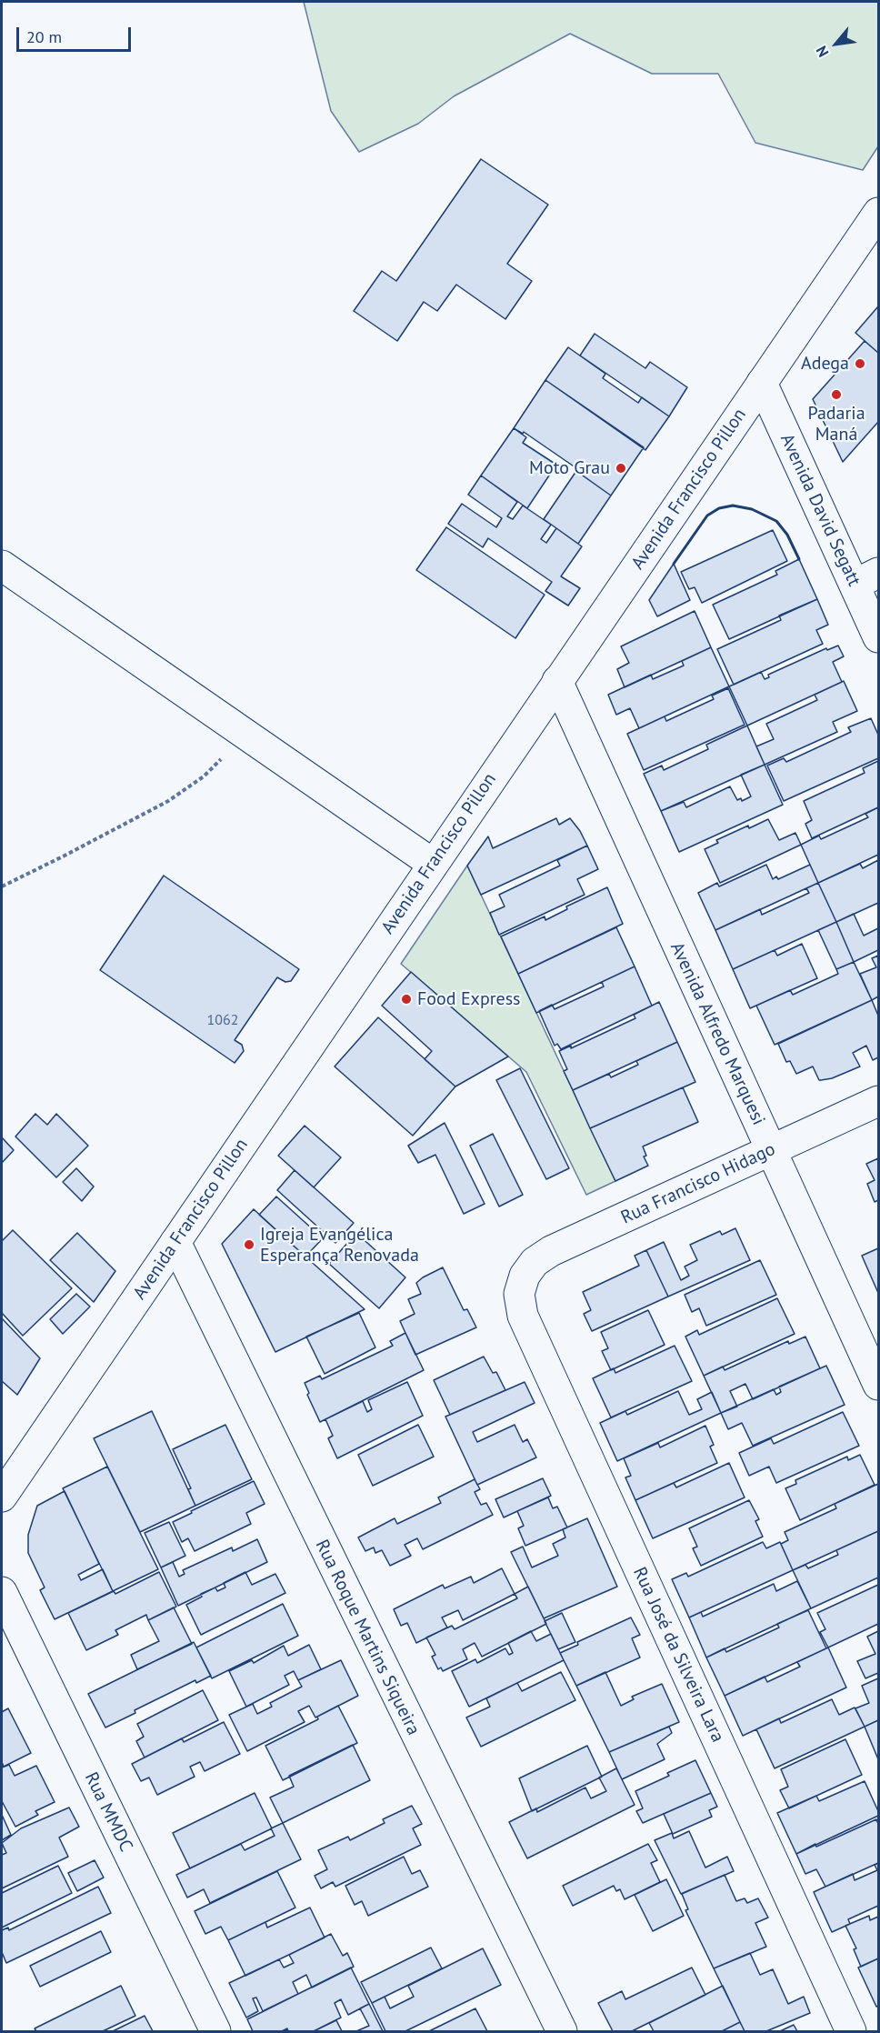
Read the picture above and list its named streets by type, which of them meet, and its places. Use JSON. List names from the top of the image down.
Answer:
{
  "streets": {
    "street": [
      "Avenida Francisco Pillon",
      "Avenida David Segatt",
      "Avenida Alfredo Marquesi",
      "Rua Francisco Hidago",
      "Rua Roque Martins Siqueira",
      "Rua José da Silveira Lara",
      "Rua MMDC"
    ]
  },
  "crossings": [
    ["Avenida Francisco Pillon", "Avenida David Segatt"],
    ["Avenida Francisco Pillon", "Avenida Alfredo Marquesi"],
    ["Avenida Francisco Pillon", "Rua Roque Martins Siqueira"],
    ["Avenida Alfredo Marquesi", "Rua Francisco Hidago"],
    ["Rua Francisco Hidago", "Rua José da Silveira Lara"]
  ],
  "places": [
    "Adega",
    "Padaria Maná",
    "Moto Grau",
    "Food Express",
    "Igreja Evangélica Esperança Renovada"
  ],
  "house_numbers": ["1062"],
  "scale_bar": "20 m",
  "north": "bottom left"
}
